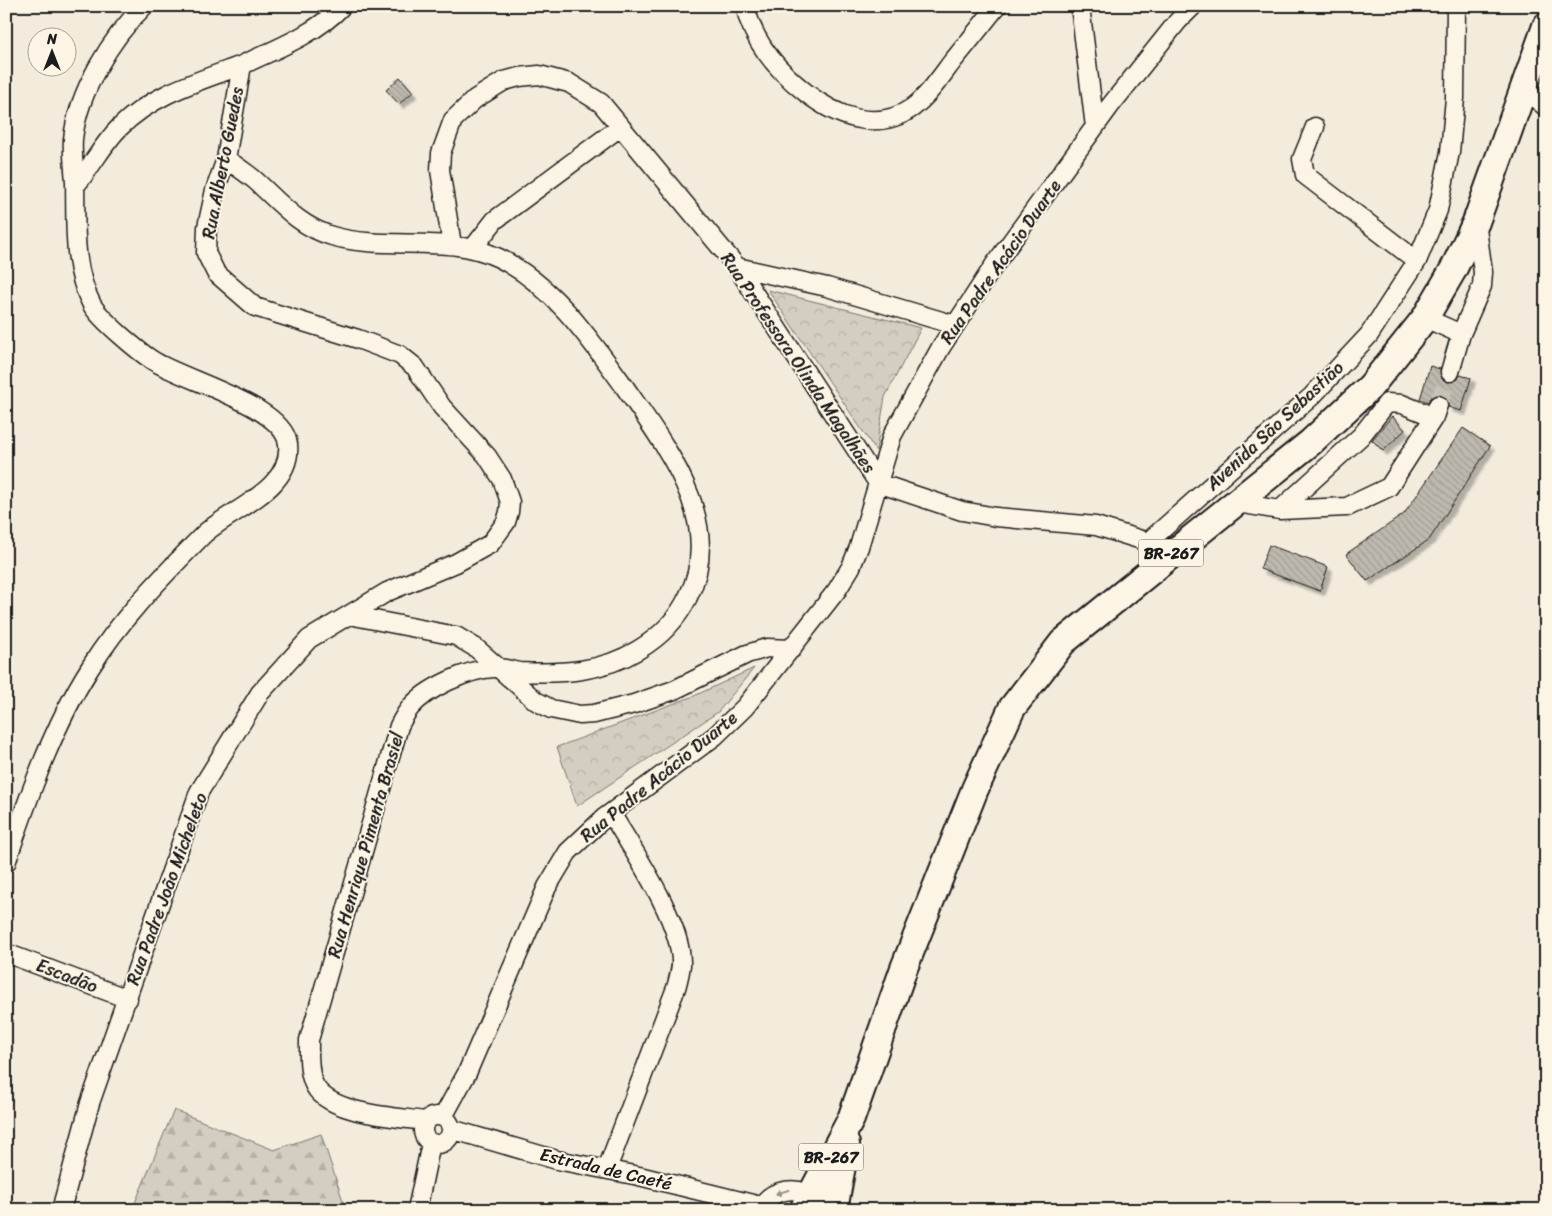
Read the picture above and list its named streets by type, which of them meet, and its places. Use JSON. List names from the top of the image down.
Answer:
{
  "streets": {
    "highway": ["BR-267"],
    "street": [
      "Rua Alberto Guedes",
      "Rua Padre Acácio Duarte",
      "Rua Professora Olinda Magalhães",
      "Avenida São Sebastião",
      "Rua Henrique Pimenta Brasiel",
      "Rua Padre João Micheleto",
      "Escadão",
      "Estrada de Caeté"
    ]
  },
  "crossings": [
    ["Rua Alberto Guedes", "Rua Henrique Pimenta Brasiel"],
    ["Rua Alberto Guedes", "Rua Padre João Micheleto"],
    ["Rua Padre Acácio Duarte", "Rua Professora Olinda Magalhães"],
    ["Rua Padre Acácio Duarte", "Rua Henrique Pimenta Brasiel"],
    ["Rua Padre Acácio Duarte", "Estrada de Caeté"],
    ["Rua Professora Olinda Magalhães", "Rua Henrique Pimenta Brasiel"],
    ["Avenida São Sebastião", "BR-267"],
    ["Rua Henrique Pimenta Brasiel", "Estrada de Caeté"],
    ["Rua Padre João Micheleto", "Escadão"]
  ],
  "north": "top"
}
